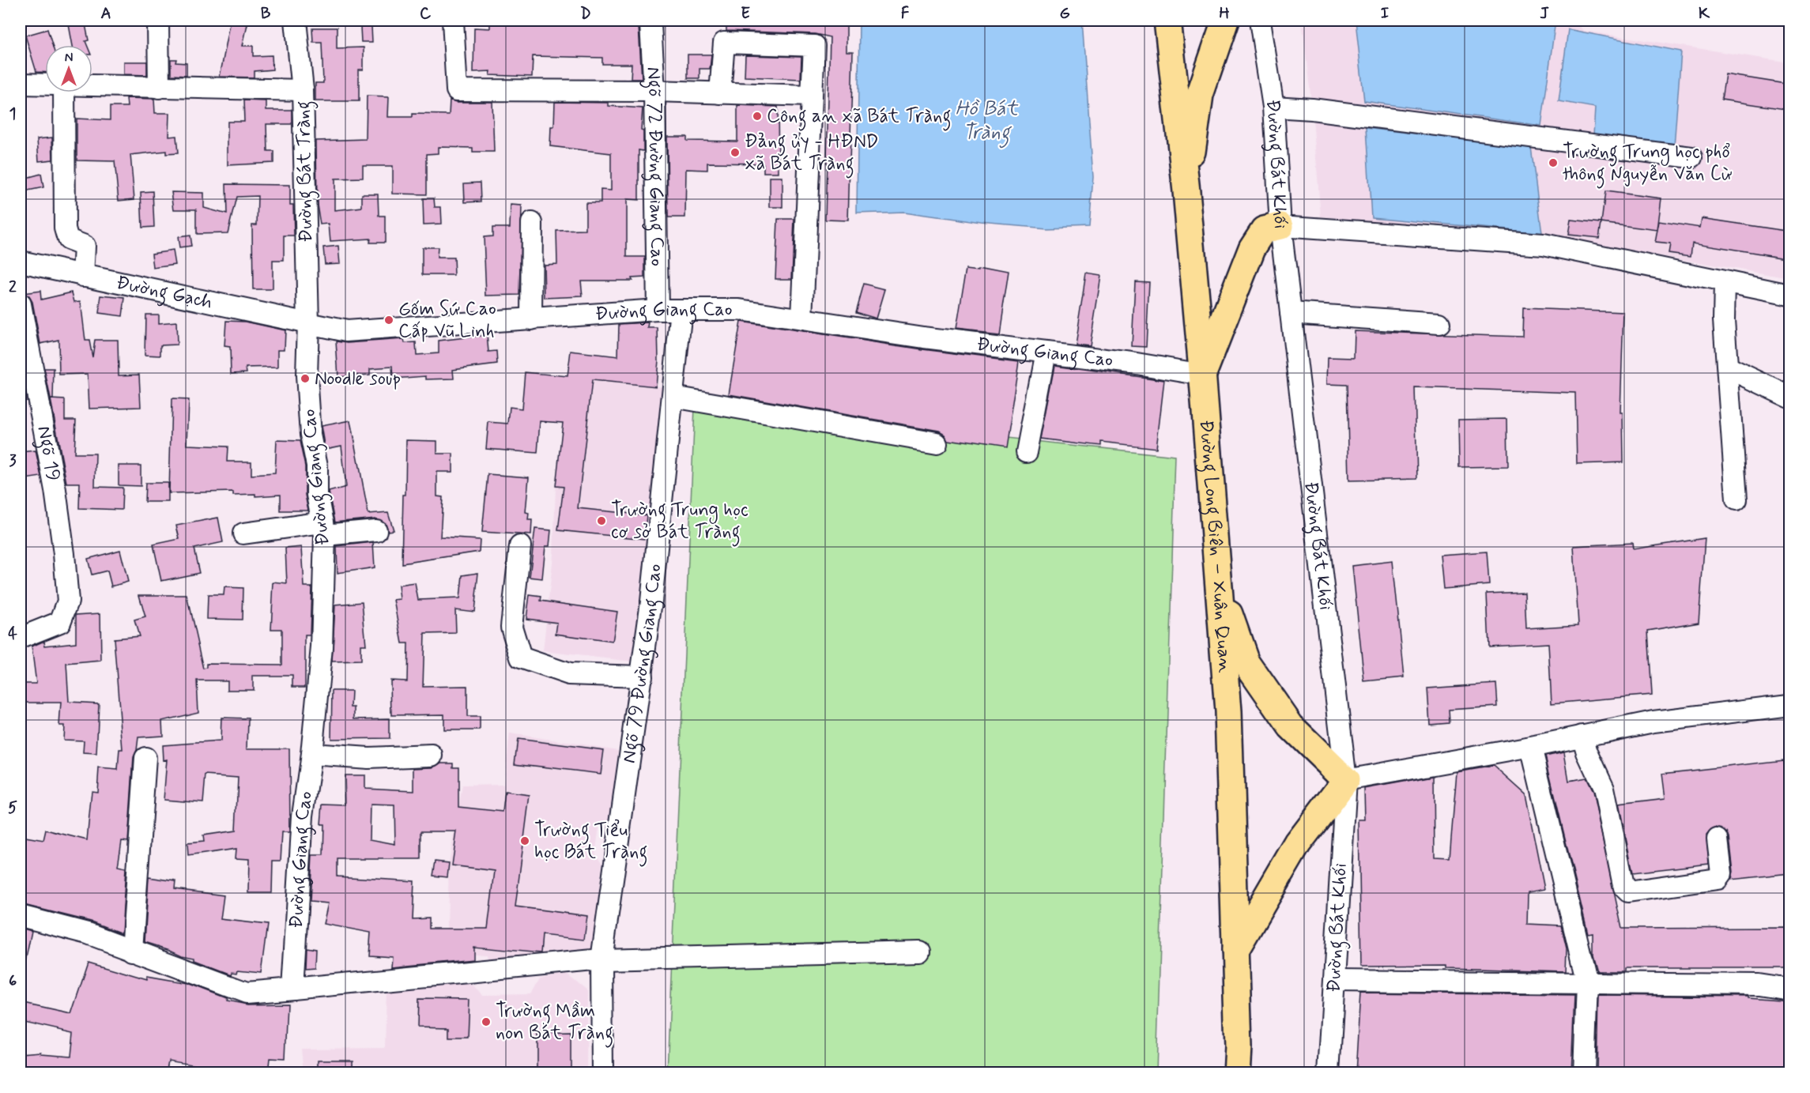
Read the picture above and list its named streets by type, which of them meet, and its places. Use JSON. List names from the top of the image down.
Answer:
{
  "streets": {
    "main road": ["Đường Long Biên – Xuân Quan"],
    "street": [
      "Đường Bát Khối",
      "Ngõ 72 Đường Giang Cao",
      "Đường Bát Tràng",
      "Đường Gạch",
      "Đường Giang Cao",
      "Ngõ 19",
      "Ngõ 79 Đường Giang Cao"
    ]
  },
  "crossings": [
    ["Ngõ 72 Đường Giang Cao", "Đường Giang Cao"],
    ["Đường Bát Tràng", "Đường Gạch"],
    ["Đường Bát Tràng", "Đường Giang Cao"],
    ["Đường Gạch", "Đường Giang Cao"],
    ["Đường Giang Cao", "Đường Long Biên – Xuân Quan"],
    ["Đường Giang Cao", "Ngõ 79 Đường Giang Cao"]
  ],
  "water": ["Hồ Bát Tràng"],
  "places": [
    "Công an xã Bát Tràng",
    "Đảng ủy - HĐND xã Bát Tràng",
    "Trường Trung học phổ thông Nguyễn Văn Cừ",
    "Gốm Sứ Cao Cấp Vũ Linh",
    "Noodle soup",
    "Trường Trung học cơ sở Bát Tràng",
    "Trường Tiểu học Bát Tràng",
    "Trường Mầm non Bát Tràng"
  ],
  "north": "top",
  "grid": {
    "columns": [
      "A",
      "B",
      "C",
      "D",
      "E",
      "F",
      "G",
      "H",
      "I",
      "J",
      "K"
    ],
    "rows": [
      "1",
      "2",
      "3",
      "4",
      "5",
      "6"
    ]
  }
}
